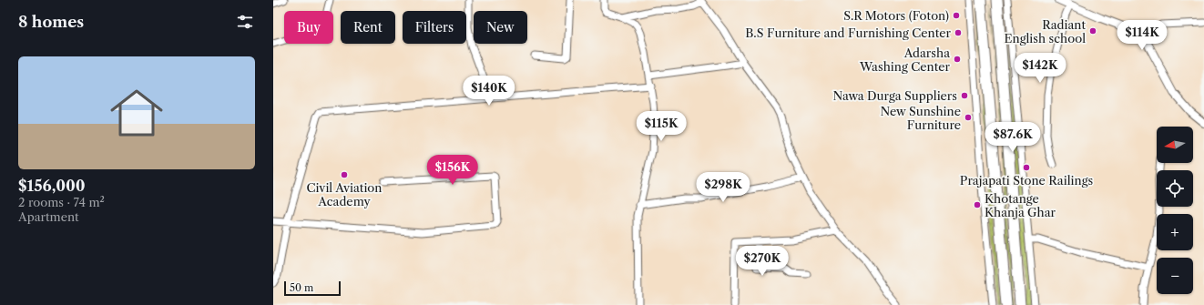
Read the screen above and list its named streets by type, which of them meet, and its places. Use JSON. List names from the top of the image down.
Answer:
{
  "places": [
    "S.R Motors (Foton)",
    "Radiant English school",
    "B.S Furniture and Furnishing Center",
    "Adarsha Washing Center",
    "Nawa Durga Suppliers",
    "New Sunshine Furniture",
    "Prajapati Stone Railings",
    "Civil Aviation Academy",
    "Khotange Khanja Ghar"
  ],
  "scale_bar": "50 m",
  "north": "left",
  "page": {
    "heading": "8 homes",
    "chip": [
      "Buy",
      "Rent",
      "Filters",
      "New"
    ],
    "price": [
      "$114K",
      "$142K",
      "$140K",
      "$115K",
      "$87.6K",
      "$156K",
      "$298K",
      "$270K"
    ],
    "list": [
      {
        "name": "$156,000",
        "note": "2 rooms · 74 m² · Apartment"
      }
    ],
    "map_buttons": ["+", "−"],
    "scale": "50 m"
  }
}
